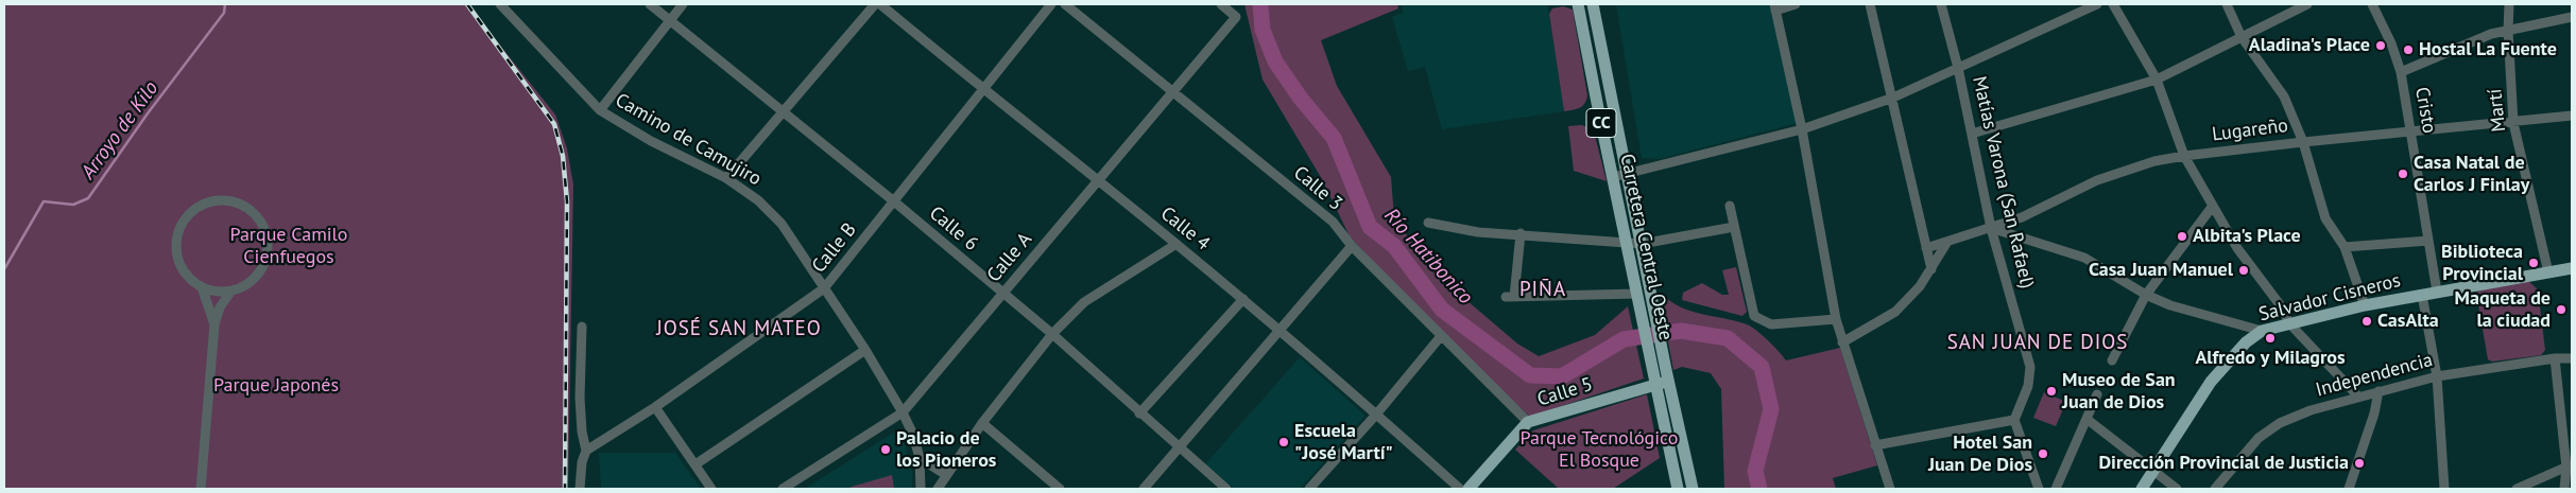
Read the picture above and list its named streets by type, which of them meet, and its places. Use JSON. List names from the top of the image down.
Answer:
{
  "streets": {
    "main road": [
      "CC",
      "Carretera Central Oeste",
      "Salvador Cisneros",
      "Calle 5"
    ],
    "street": [
      "Cristo",
      "Martí",
      "Lugareño",
      "Camino de Camujiro",
      "Matías Varona (San Rafael)",
      "Calle 3",
      "Calle 6",
      "Calle 4",
      "Calle B",
      "Calle A",
      "Independencia"
    ]
  },
  "crossings": [
    ["Cristo", "Lugareño"],
    ["Cristo", "Salvador Cisneros"],
    ["Martí", "Lugareño"],
    ["Martí", "Salvador Cisneros"],
    ["CC", "Carretera Central Oeste"],
    ["CC", "Calle 5"],
    ["Lugareño", "Matías Varona (San Rafael)"],
    ["Camino de Camujiro", "Calle B"],
    ["Camino de Camujiro", "Calle A"],
    ["Calle 3", "Calle A"],
    ["Calle 3", "Calle 5"],
    ["Calle 6", "Calle B"],
    ["Calle 6", "Calle A"],
    ["Calle 4", "Calle B"],
    ["Calle 4", "Calle A"],
    ["Carretera Central Oeste", "Calle 5"]
  ],
  "districts": ["PIÑA", "JOSÉ SAN MATEO", "SAN JUAN DE DIOS"],
  "water": ["Arroyo de Kilo", "Río Hatibonico"],
  "parks": ["Parque Camilo Cienfuegos", "Parque Japonés", "Parque Tecnológico El Bosque"],
  "places": [
    "Aladina's Place",
    "Hostal La Fuente",
    "Casa Natal de Carlos J Finlay",
    "Albita's Place",
    "Biblioteca Provincial",
    "Casa Juan Manuel",
    "Maqueta de la ciudad",
    "CasAlta",
    "Alfredo y Milagros",
    "Museo de San Juan de Dios",
    "Escuela \"José Martí\"",
    "Palacio de los Pioneros",
    "Hotel San Juan De Dios",
    "Dirección Provincial de Justicia"
  ]
}
